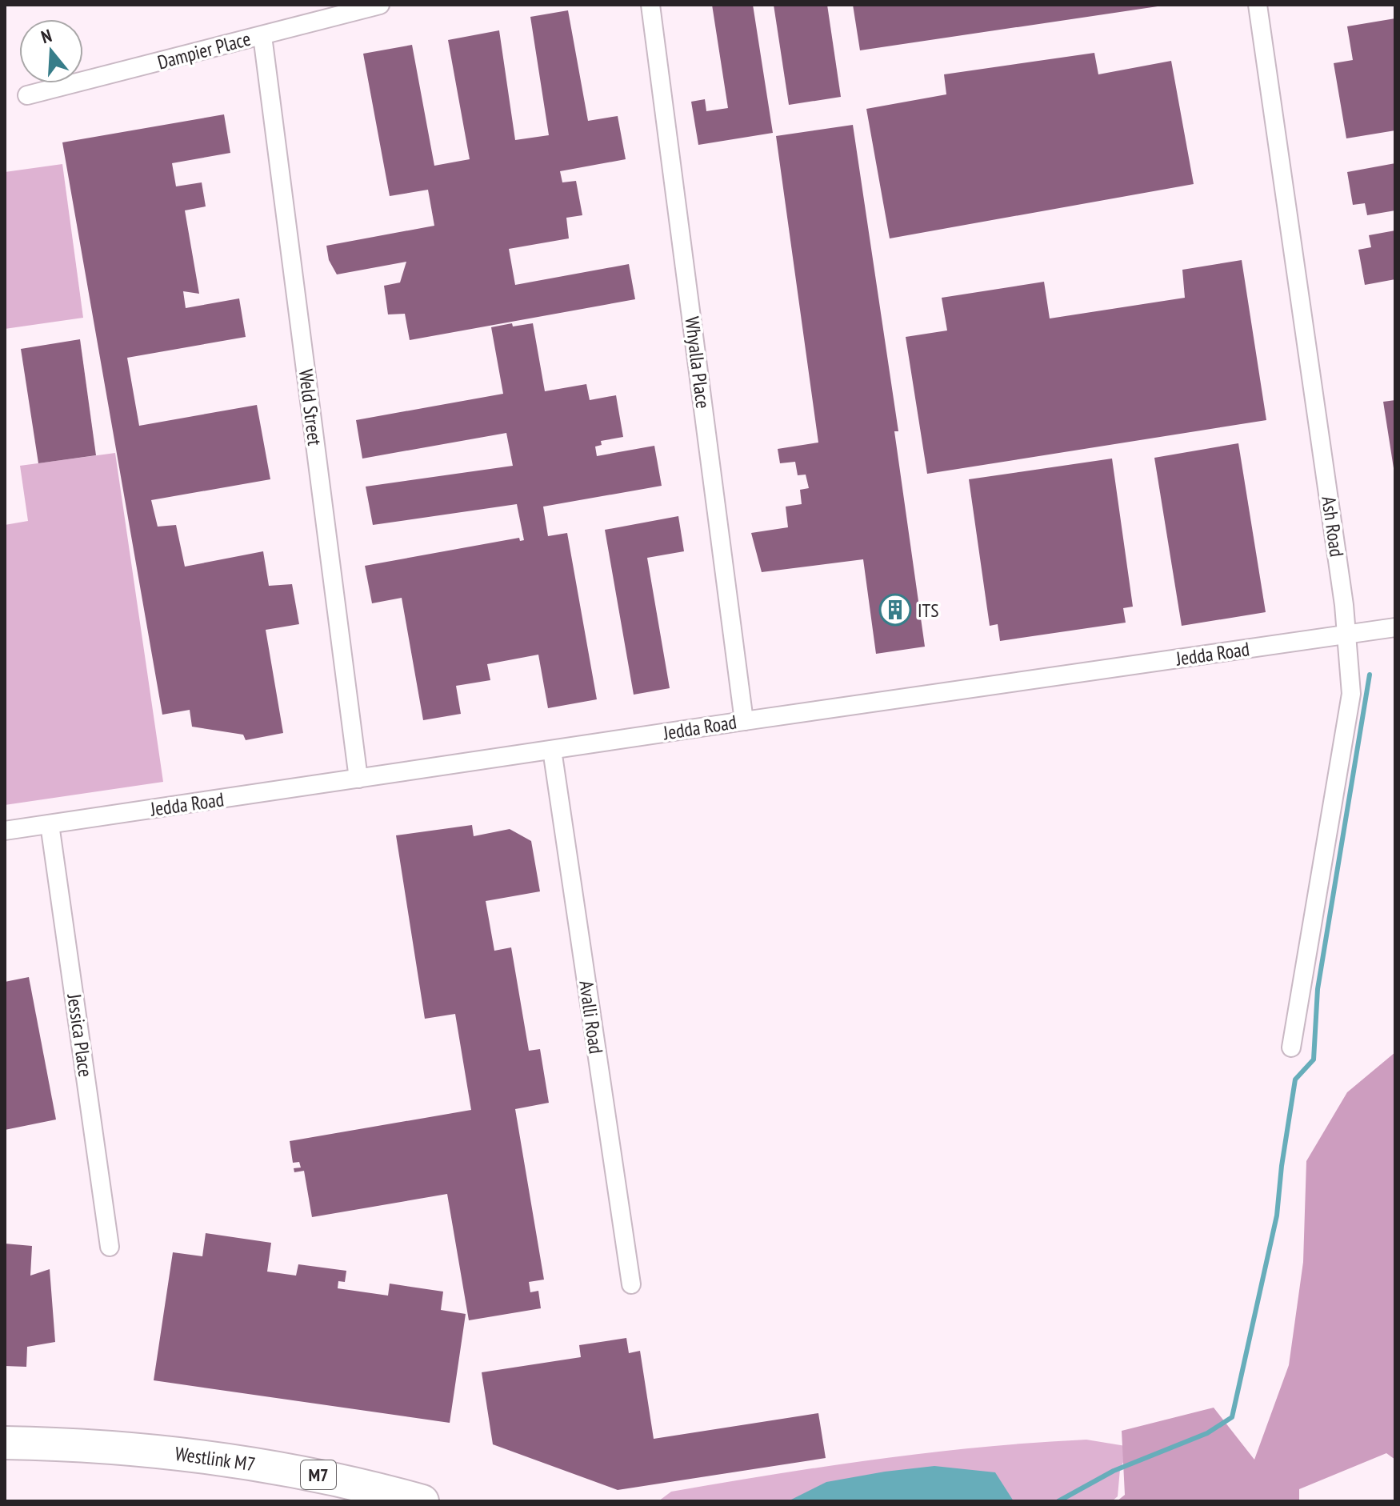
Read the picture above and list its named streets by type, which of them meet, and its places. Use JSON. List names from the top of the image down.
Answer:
{
  "streets": {
    "highway": ["Westlink M7", "M7"],
    "street": [
      "Dampier Place",
      "Whyalla Place",
      "Weld Street",
      "Ash Road",
      "Jedda Road",
      "Avalli Road",
      "Jessica Place"
    ]
  },
  "crossings": [
    ["Dampier Place", "Weld Street"],
    ["Whyalla Place", "Jedda Road"],
    ["Weld Street", "Jedda Road"],
    ["Ash Road", "Jedda Road"],
    ["Jedda Road", "Avalli Road"],
    ["Jedda Road", "Jessica Place"]
  ],
  "places": {
    "building": ["ITS"]
  },
  "north": "top"
}
